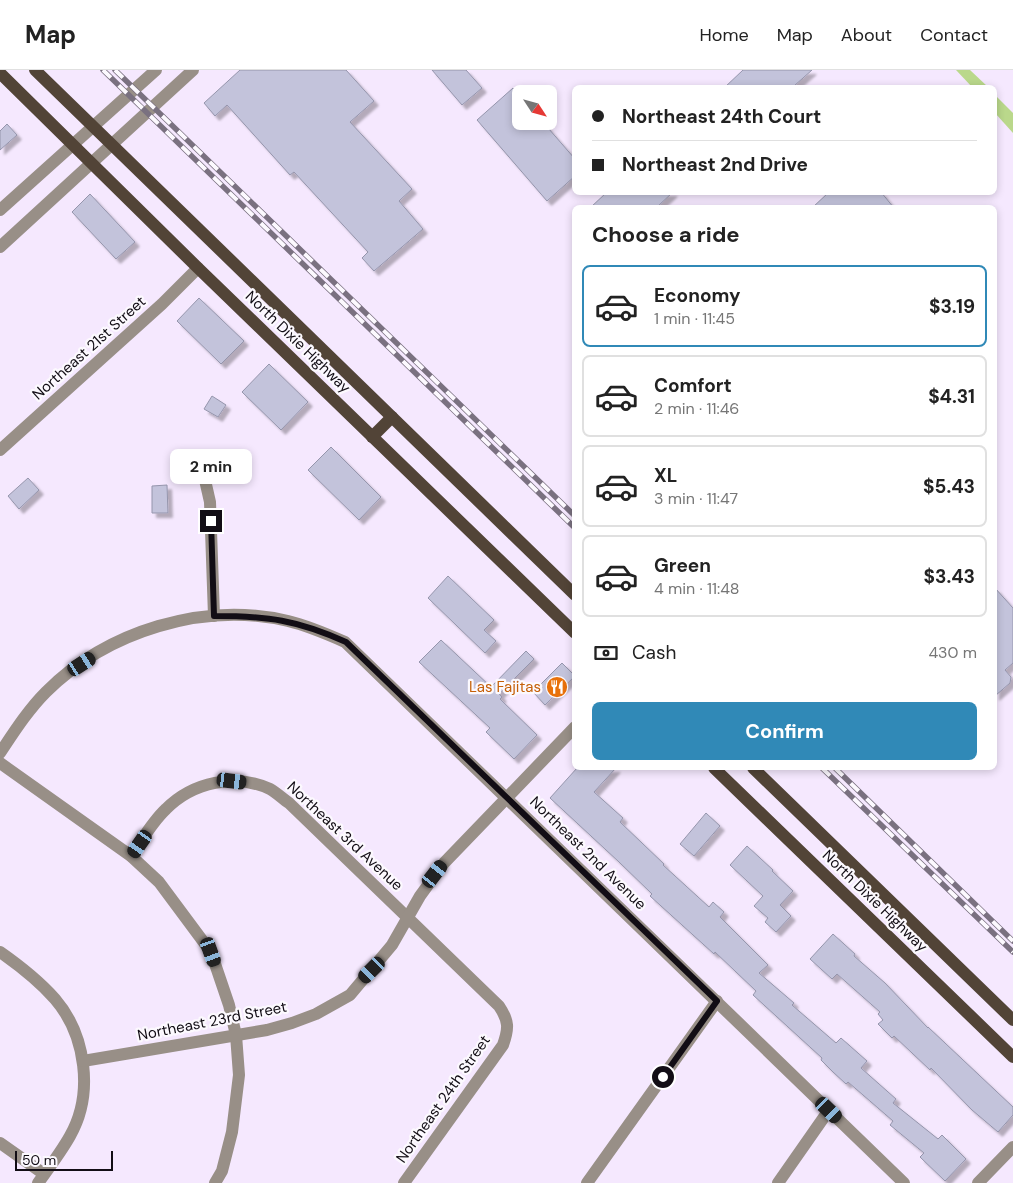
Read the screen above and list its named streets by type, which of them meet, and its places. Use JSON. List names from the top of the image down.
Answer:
{
  "streets": {
    "main road": ["North Dixie Highway"],
    "street": [
      "Northeast 21st Street",
      "Northeast 3rd Avenue",
      "Northeast 2nd Avenue",
      "Northeast 23rd Street",
      "Northeast 24th Street"
    ]
  },
  "crossings": [
    ["North Dixie Highway", "Northeast 21st Street"],
    ["Northeast 3rd Avenue", "Northeast 23rd Street"],
    ["Northeast 3rd Avenue", "Northeast 24th Street"],
    ["Northeast 2nd Avenue", "Northeast 23rd Street"]
  ],
  "places": {
    "restaurant": ["Las Fajitas"]
  },
  "scale_bar": "50 m",
  "north": "bottom right",
  "page": {
    "header": "Map",
    "nav": [
      "Home",
      "Map",
      "About",
      "Contact"
    ],
    "banner": ["Northeast 24th Court", "Northeast 2nd Drive"],
    "heading": "Choose a ride",
    "list": [
      {
        "name": "Economy",
        "note": "1 min · 11:45",
        "value": "$3.19"
      },
      {
        "name": "Comfort",
        "note": "2 min · 11:46",
        "value": "$4.31"
      },
      {
        "name": "XL",
        "note": "3 min · 11:47",
        "value": "$5.43"
      },
      {
        "name": "Green",
        "note": "4 min · 11:48",
        "value": "$3.43"
      }
    ],
    "bubble": "2 min",
    "pay": ["Cash", "430 m"],
    "buttons": "Confirm",
    "scale": "50 m"
  }
}
